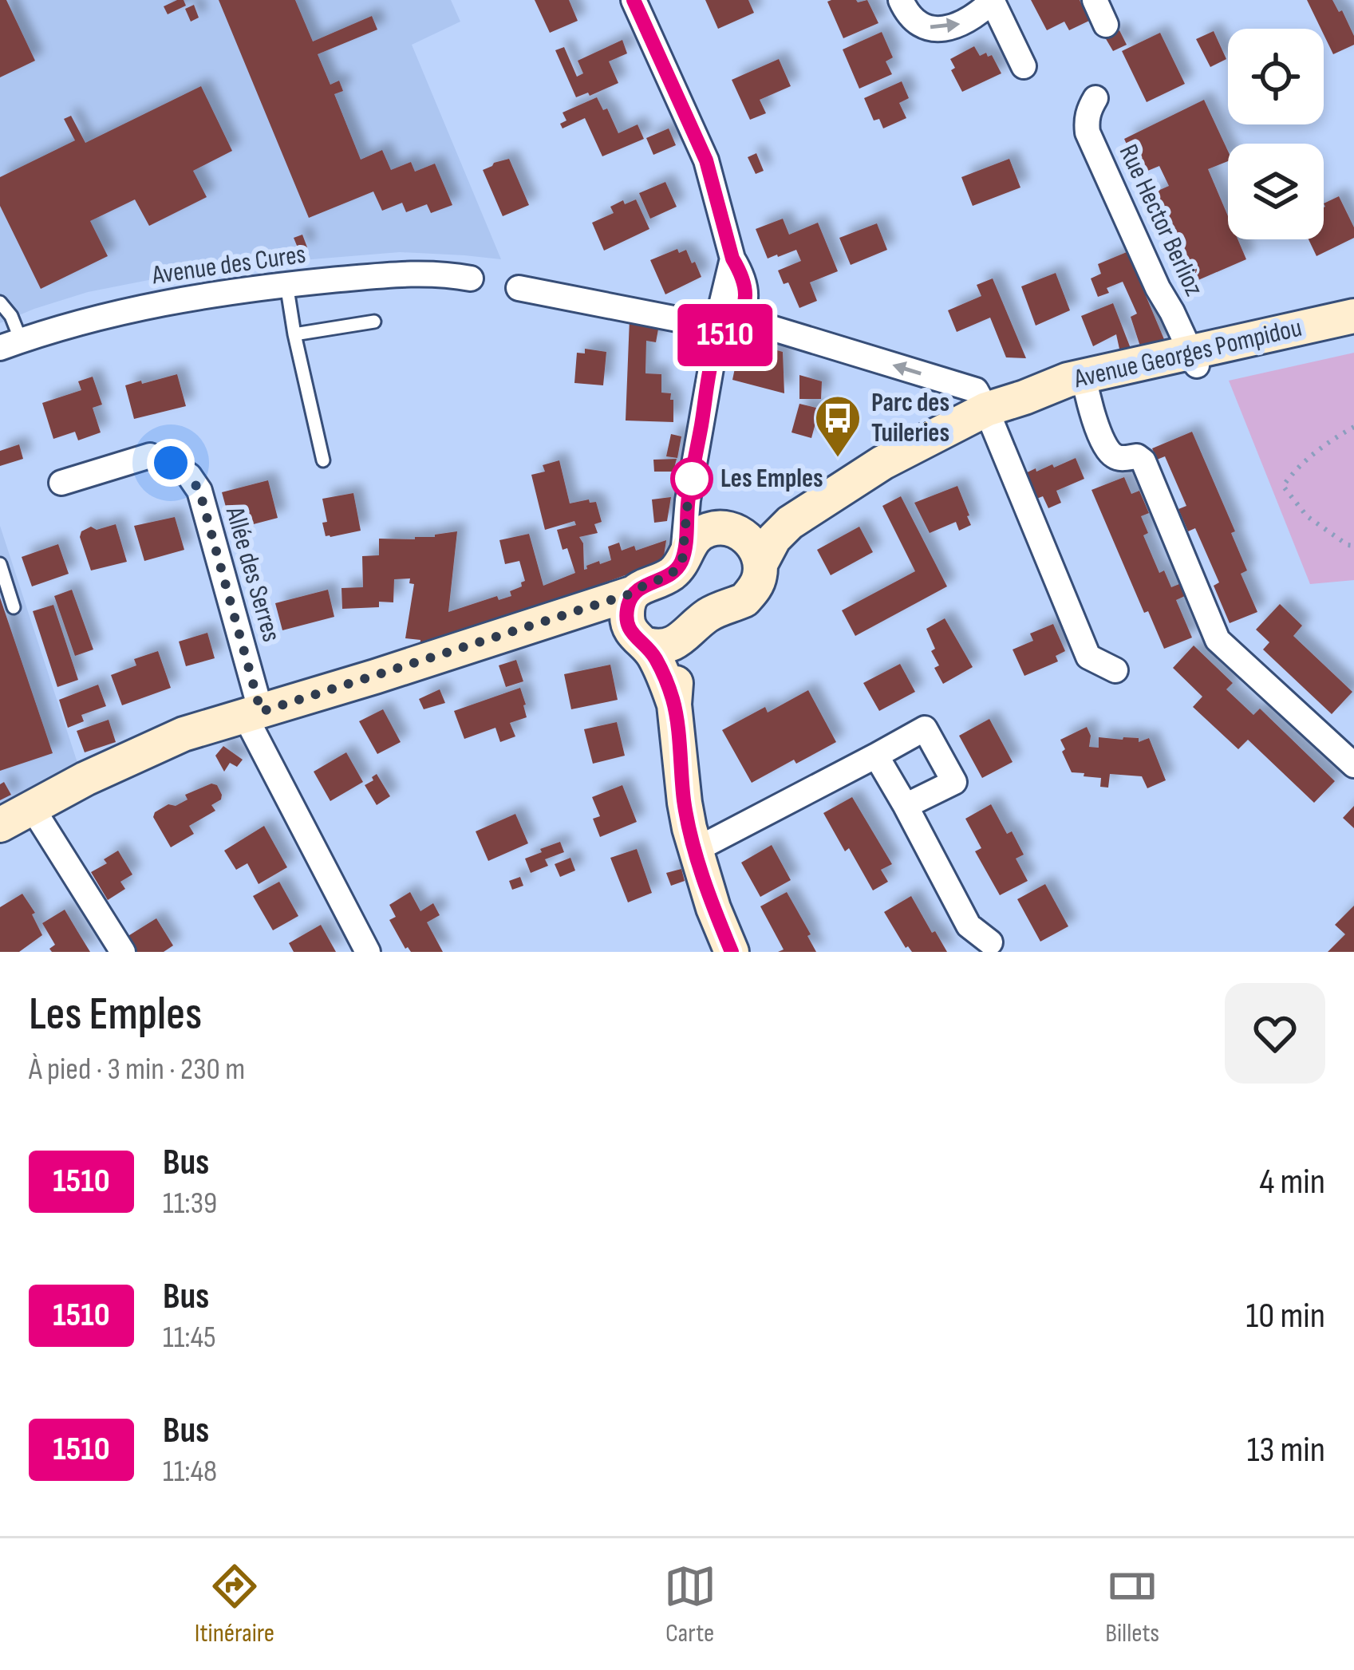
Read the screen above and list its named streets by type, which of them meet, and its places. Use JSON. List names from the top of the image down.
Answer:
{
  "streets": {
    "main road": ["Avenue Georges Pompidou"],
    "street": ["Rue Hector Berlioz", "Avenue des Cures", "Allée des Serres"]
  },
  "crossings": [
    ["Rue Hector Berlioz", "Avenue Georges Pompidou"],
    ["Avenue Georges Pompidou", "Allée des Serres"]
  ],
  "places": {
    "bus stop": ["Parc des Tuileries"],
    "other": ["Les Emples"]
  },
  "lines": ["bus line 1510"],
  "page": {
    "on_map": "1510",
    "heading": ["Les Emples", "À pied · 3 min · 230 m"],
    "list": [
      {
        "mark": "1510",
        "name": "Bus",
        "note": "11:39",
        "value": "4 min"
      },
      {
        "mark": "1510",
        "name": "Bus",
        "note": "11:45",
        "value": "10 min"
      },
      {
        "mark": "1510",
        "name": "Bus",
        "note": "11:48",
        "value": "13 min"
      }
    ],
    "tabs": ["Itinéraire", "Carte", "Billets"]
  }
}
